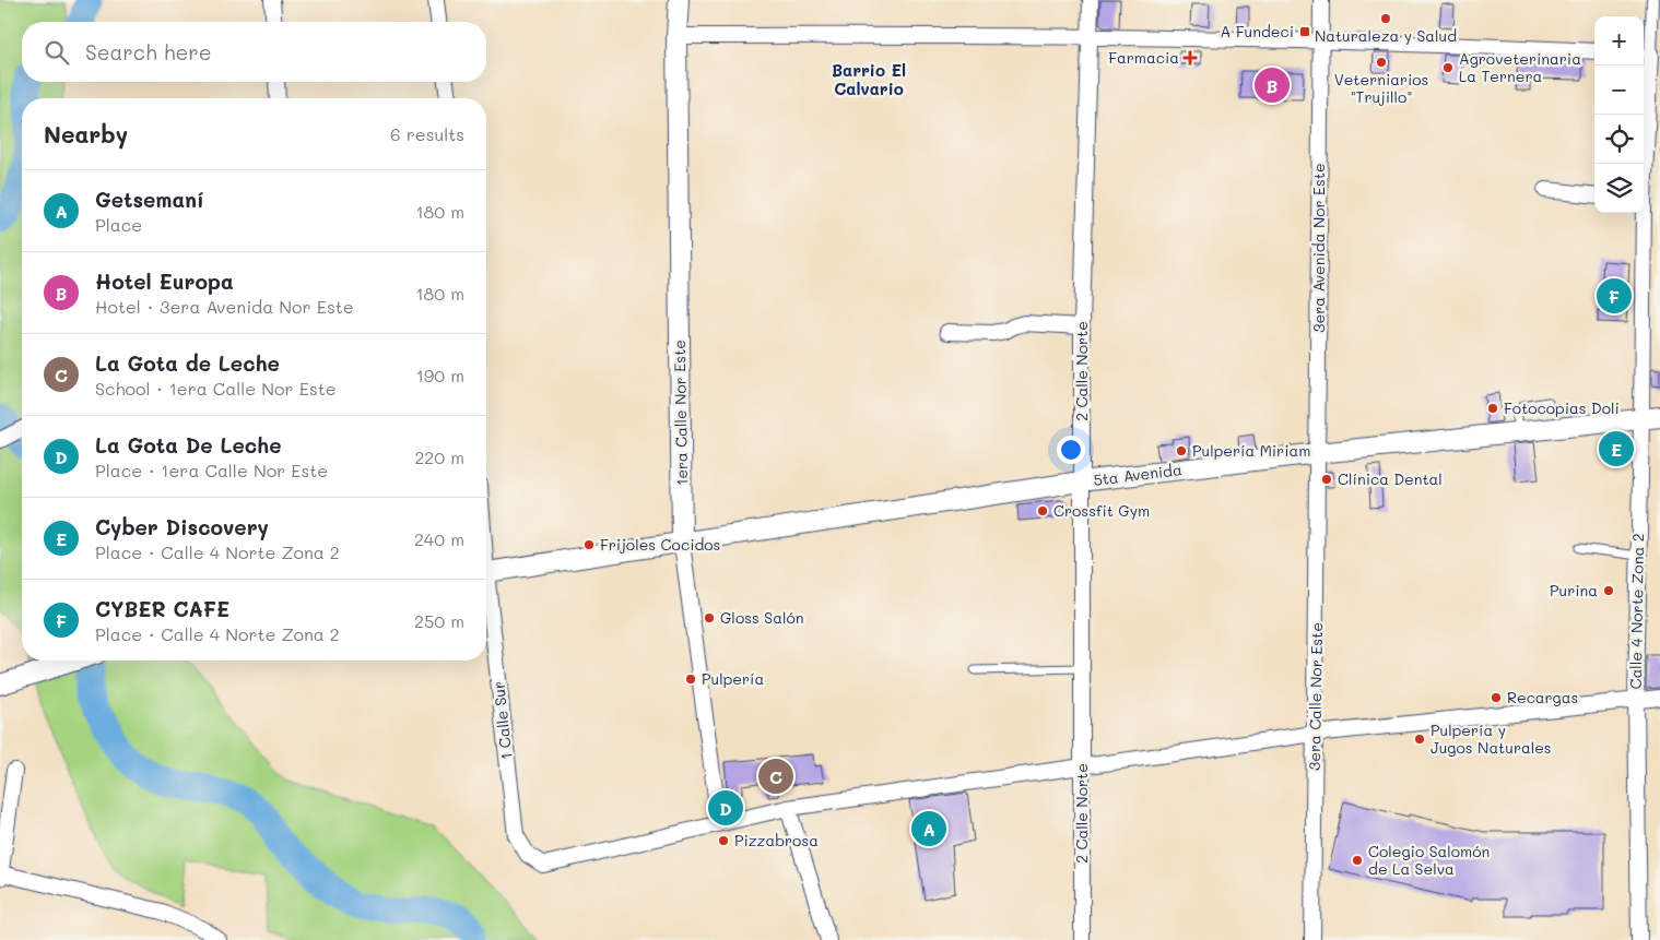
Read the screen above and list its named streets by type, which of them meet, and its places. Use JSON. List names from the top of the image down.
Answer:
{
  "streets": {
    "street": [
      "3era Avenida Nor Este",
      "2 Calle Norte",
      "1era Calle Nor Este",
      "5ta Avenida",
      "Calle 4 Norte Zona 2",
      "3era Calle Nor Este",
      "1 Calle Sur"
    ]
  },
  "crossings": [
    ["3era Avenida Nor Este", "5ta Avenida"],
    ["3era Avenida Nor Este", "3era Calle Nor Este"],
    ["2 Calle Norte", "5ta Avenida"],
    ["1era Calle Nor Este", "5ta Avenida"],
    ["1era Calle Nor Este", "1 Calle Sur"],
    ["5ta Avenida", "Calle 4 Norte Zona 2"],
    ["5ta Avenida", "3era Calle Nor Este"]
  ],
  "districts": ["Barrio El Calvario"],
  "places": {
    "other": [
      "Naturaleza y Salud",
      "Veterniarios \"Trujillo\"",
      "Agroveterinaria La Ternera",
      "Fotocopias Doli",
      "Pulpería Miriam",
      "Clínica Dental",
      "Crossfit Gym",
      "Frijoles Cocidos",
      "Purina",
      "Gloss Salón",
      "Pulpería",
      "Recargas",
      "Pulpería y Jugos Naturales",
      "Pizzabrosa",
      "Colegio Salomón de La Selva"
    ],
    "transit": ["A Fundeci"],
    "health": ["Farmacia"]
  },
  "page": {
    "map_buttons": ["+", "−"],
    "search": "Search here",
    "pins": [
      "B",
      "F",
      "E",
      "C",
      "D",
      "A"
    ],
    "heading": ["Nearby", "6 results"],
    "list": [
      {
        "mark": "A",
        "name": "Getsemaní",
        "note": "Place",
        "value": "180 m"
      },
      {
        "mark": "B",
        "name": "Hotel Europa",
        "note": "Hotel · 3era Avenida Nor Este",
        "value": "180 m"
      },
      {
        "mark": "C",
        "name": "La Gota de Leche",
        "note": "School · 1era Calle Nor Este",
        "value": "190 m"
      },
      {
        "mark": "D",
        "name": "La Gota De Leche",
        "note": "Place · 1era Calle Nor Este",
        "value": "220 m"
      },
      {
        "mark": "E",
        "name": "Cyber Discovery",
        "note": "Place · Calle 4 Norte Zona 2",
        "value": "240 m"
      },
      {
        "mark": "F",
        "name": "CYBER CAFE",
        "note": "Place · Calle 4 Norte Zona 2",
        "value": "250 m"
      }
    ]
  }
}
